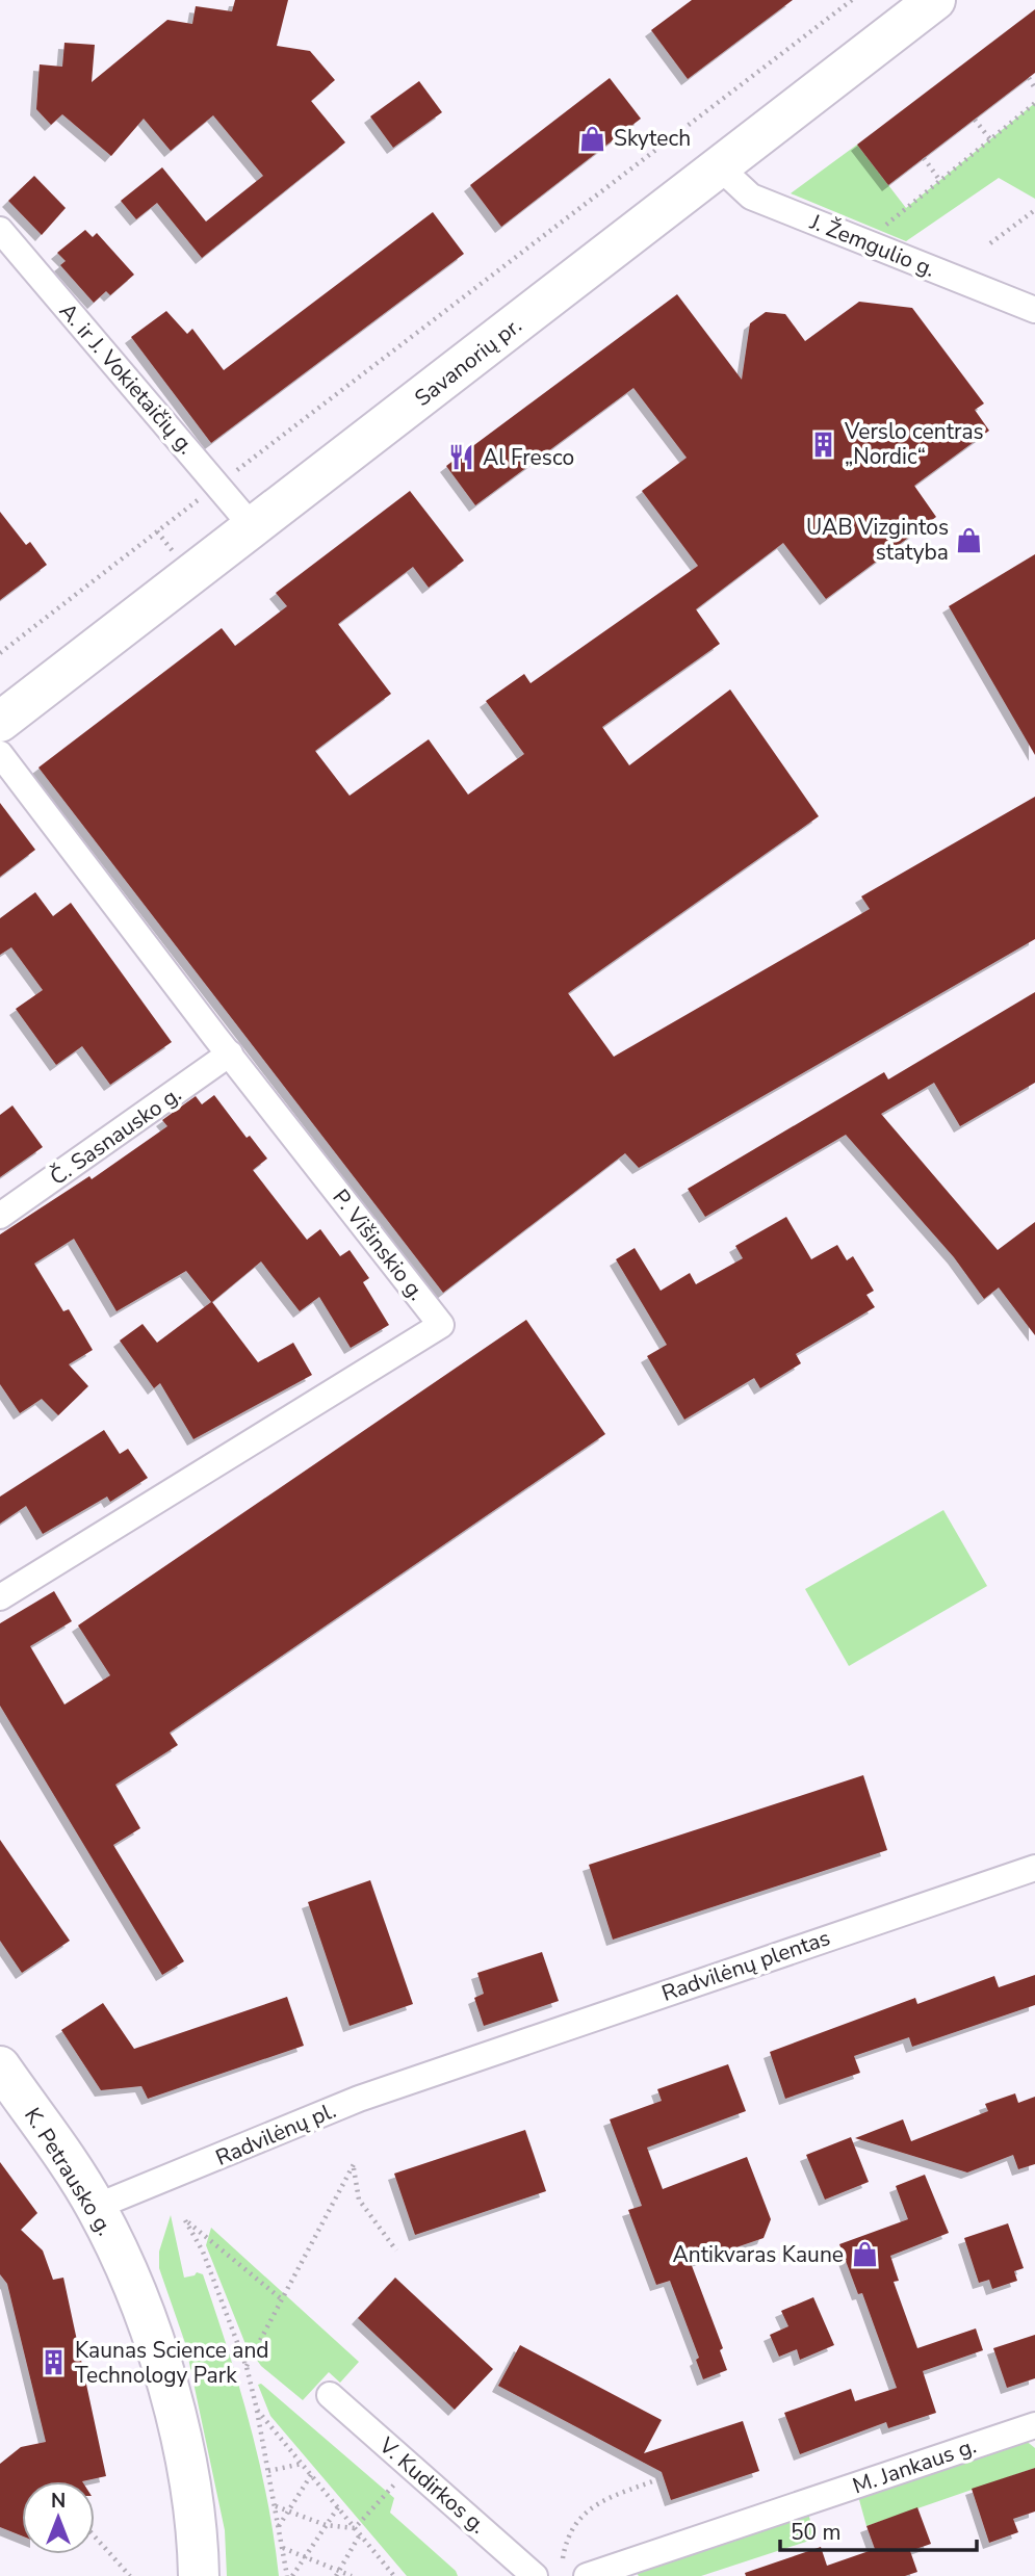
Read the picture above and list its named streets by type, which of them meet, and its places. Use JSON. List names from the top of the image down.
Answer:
{
  "streets": {
    "main road": ["Savanorių pr.", "K. Petrausko g."],
    "street": [
      "J. Žemgulio g.",
      "A. ir J. Vokietaičių g.",
      "Č. Sasnausko g.",
      "P. Višinskio g.",
      "Radvilėnų plentas",
      "Radvilėnų pl.",
      "M. Jankaus g.",
      "V. Kudirkos g."
    ]
  },
  "crossings": [
    ["J. Žemgulio g.", "Savanorių pr."],
    ["Savanorių pr.", "A. ir J. Vokietaičių g."],
    ["Č. Sasnausko g.", "P. Višinskio g."],
    ["Radvilėnų plentas", "Radvilėnų pl."],
    ["Radvilėnų pl.", "K. Petrausko g."]
  ],
  "places": {
    "shop": ["Skytech", "UAB Vizgintos statyba", "Antikvaras Kaune"],
    "building": ["Verslo centras „Nordic“", "Kaunas Science and Technology Park"],
    "restaurant": ["Al Fresco"]
  },
  "scale_bar": "50 m",
  "north": "top"
}
